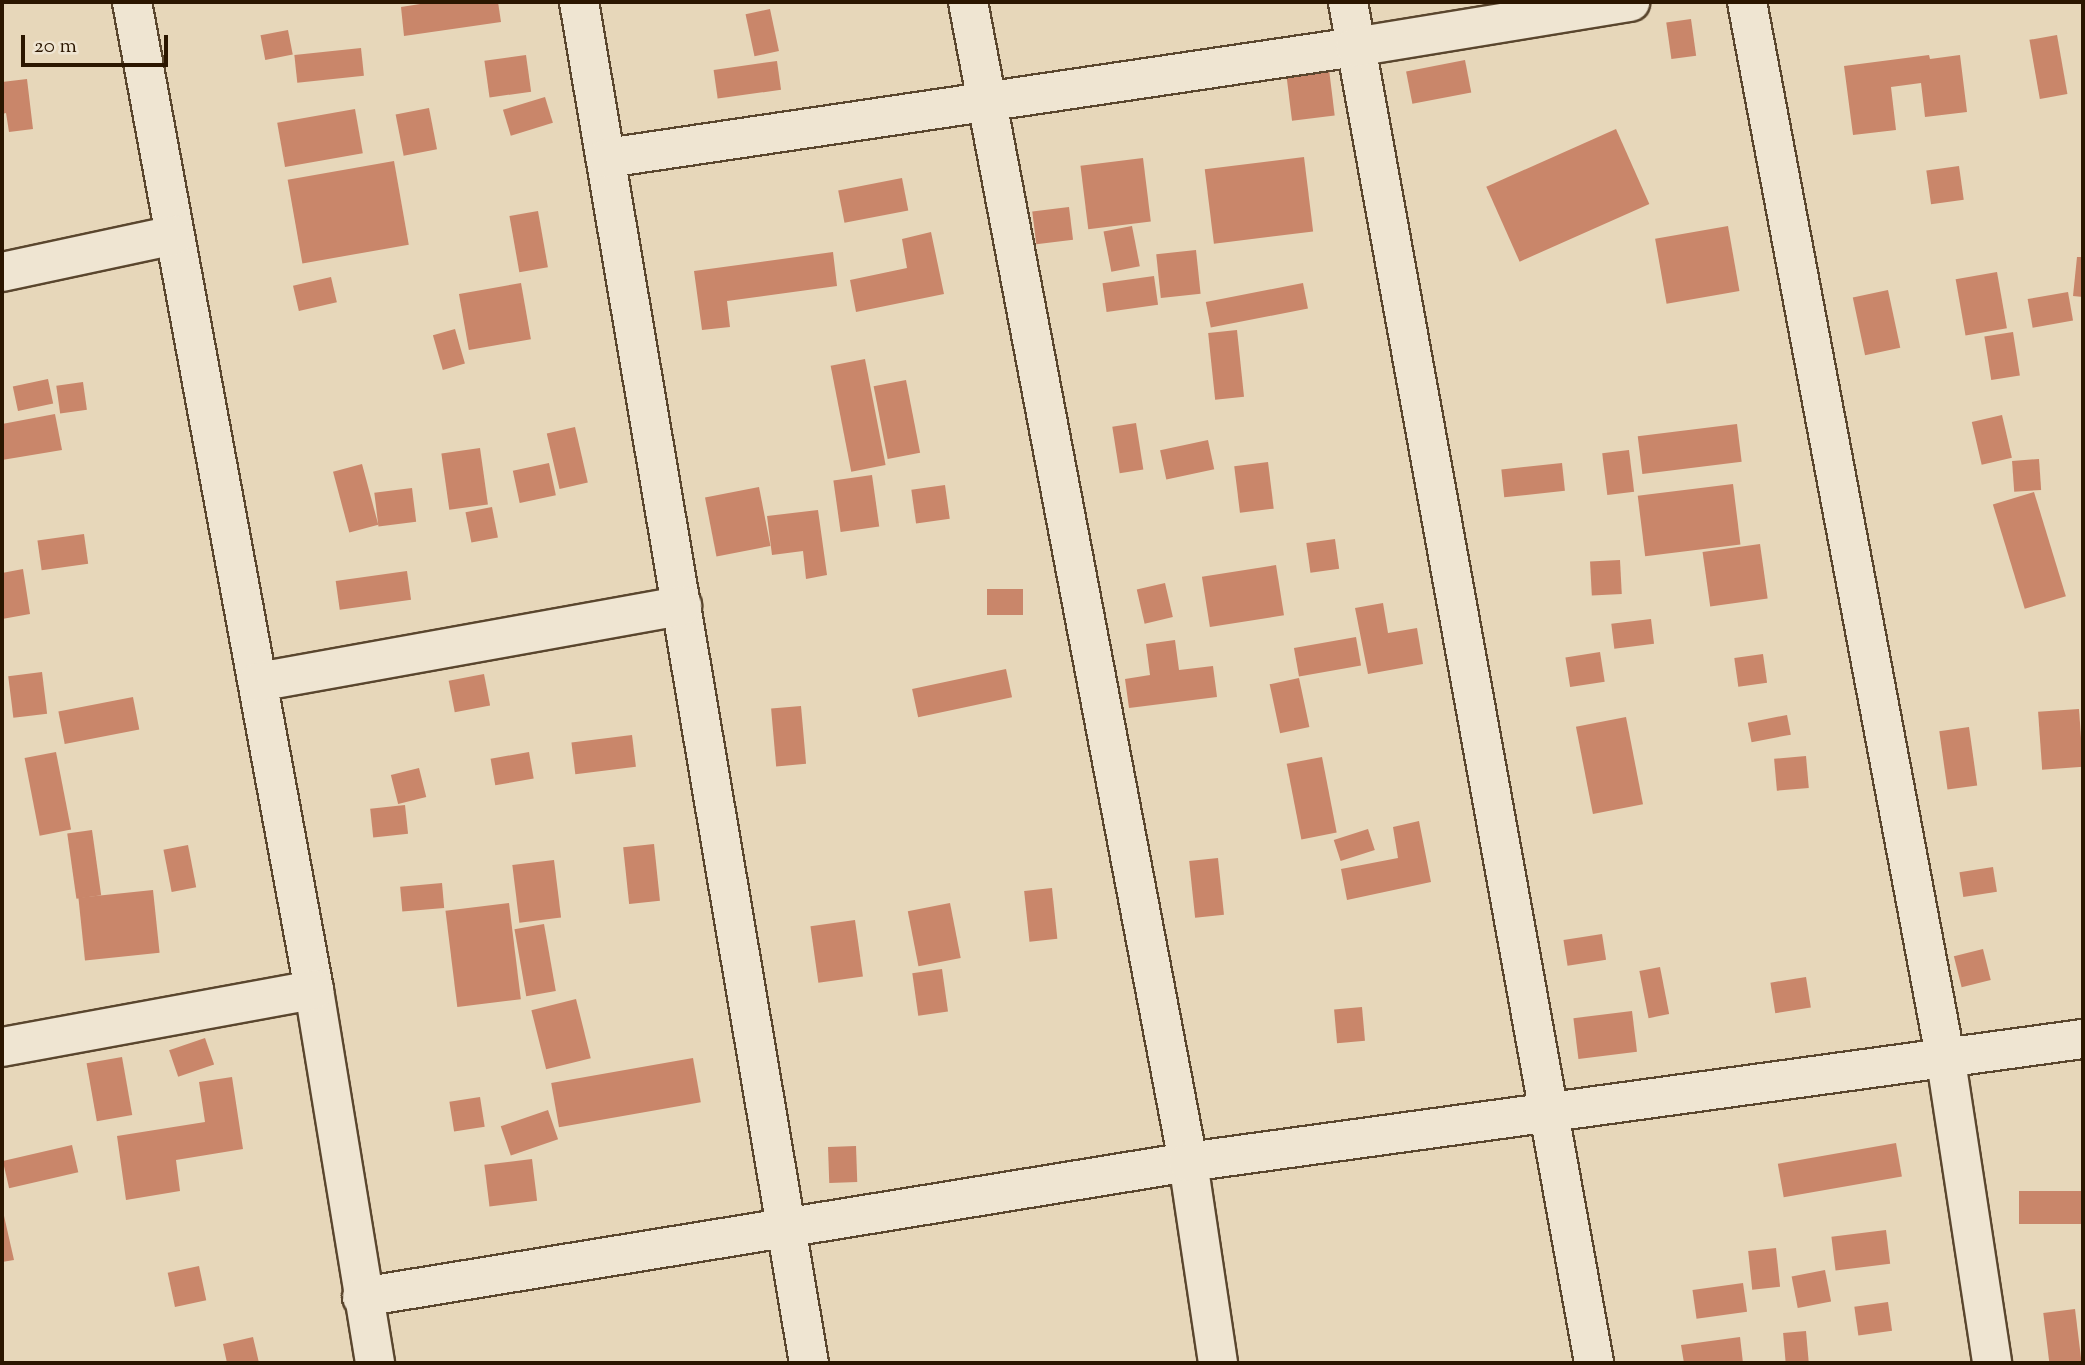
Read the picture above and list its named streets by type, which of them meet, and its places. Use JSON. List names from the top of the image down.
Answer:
{
  "scale_bar": "20 m"
}
